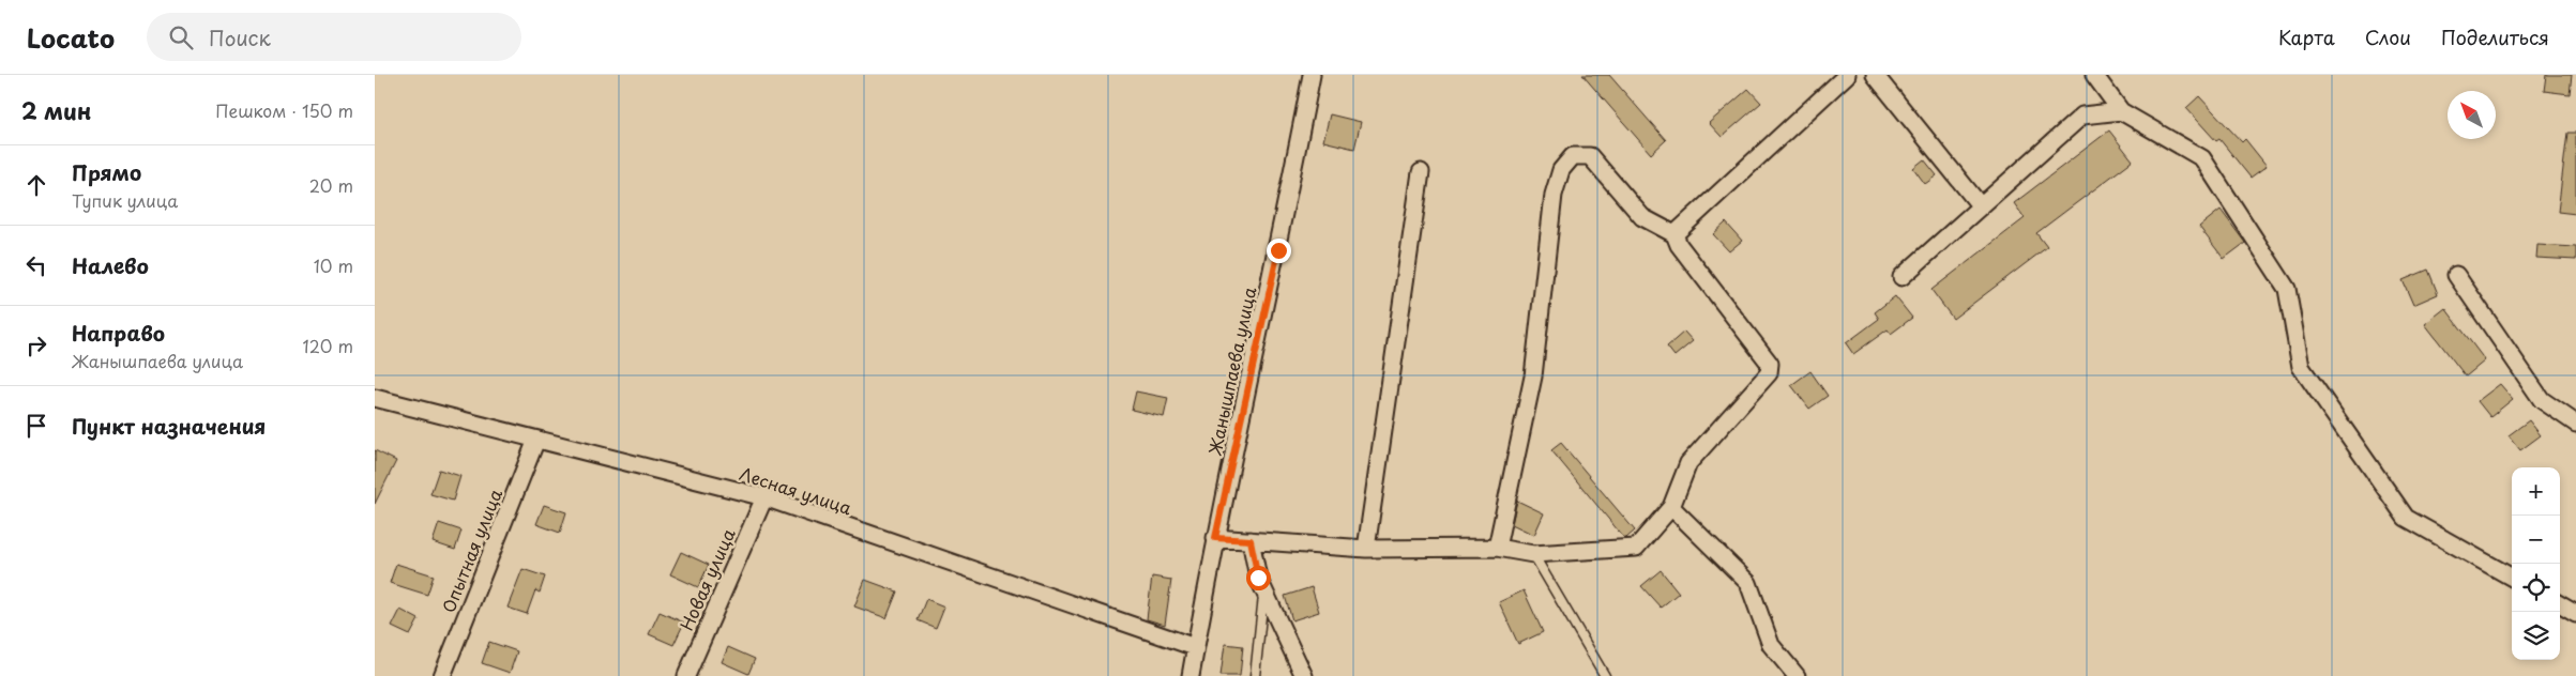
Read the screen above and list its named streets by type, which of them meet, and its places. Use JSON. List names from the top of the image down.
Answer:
{
  "streets": {
    "street": [
      "Жанышпаева улица",
      "Лесная улица",
      "Опытная улица",
      "Новая улица"
    ]
  },
  "crossings": [
    ["Жанышпаева улица", "Лесная улица"],
    ["Лесная улица", "Опытная улица"],
    ["Лесная улица", "Новая улица"]
  ],
  "north": "top left",
  "page": {
    "header": "Locato",
    "search": "Поиск",
    "nav": ["Карта", "Слои", "Поделиться"],
    "heading": ["2 мин", "Пешком · 150 m"],
    "list": [
      ["Прямо", "Тупик улица", "20 m"],
      ["Налево", "10 m"],
      ["Направо", "Жанышпаева улица", "120 m"],
      "Пункт назначения"
    ],
    "map_buttons": ["+", "−"]
  }
}
